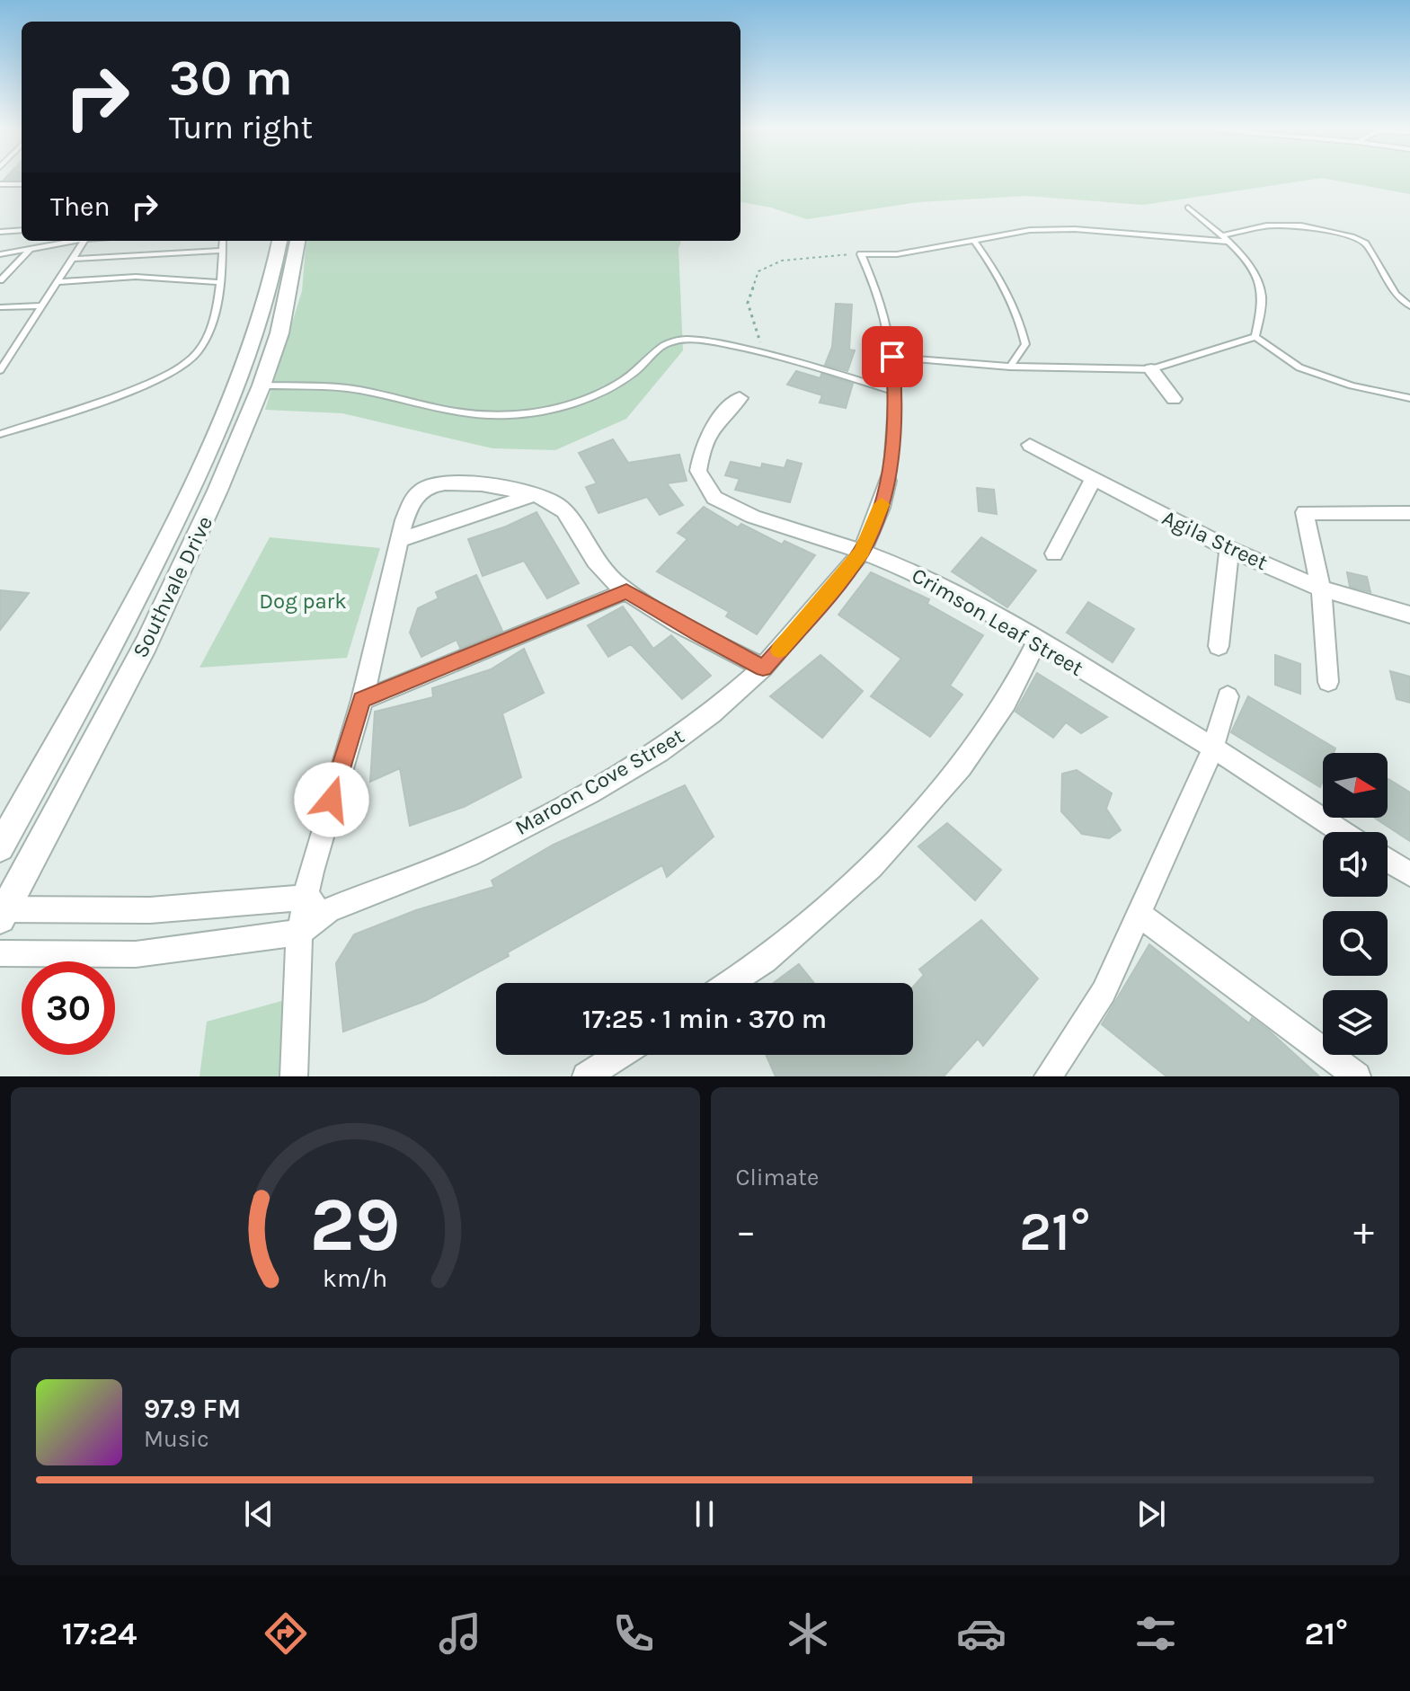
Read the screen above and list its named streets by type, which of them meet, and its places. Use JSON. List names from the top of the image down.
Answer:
{
  "streets": {
    "street": [
      "Agila Street",
      "Southvale Drive",
      "Crimson Leaf Street",
      "Maroon Cove Street"
    ]
  },
  "crossings": [
    ["Crimson Leaf Street", "Maroon Cove Street"]
  ],
  "parks": ["Dog park"],
  "north": "right",
  "page": {
    "turn": ["30 m", "Turn right"],
    "then": "Then",
    "limit": "30",
    "trip": "17:25 · 1 min · 370 m",
    "tile": "Climate",
    "heat": ["−", "21°", "+"],
    "song": ["97.9 FM", "Music"],
    "tabs": ["17:24", "21°"],
    "gauge": ["29", "km/h"]
  }
}
